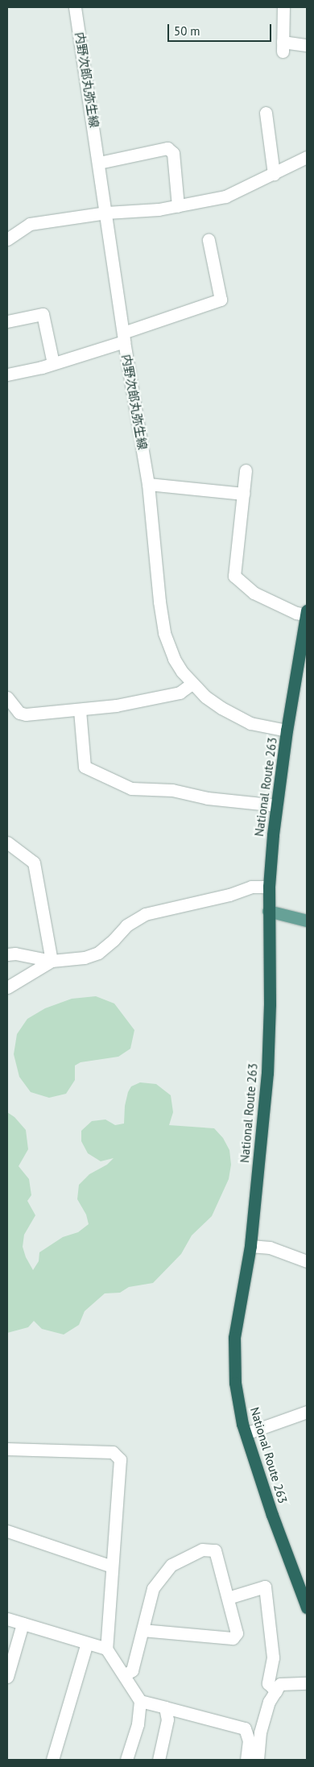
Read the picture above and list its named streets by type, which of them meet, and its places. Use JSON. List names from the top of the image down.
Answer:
{
  "streets": {
    "highway": ["National Route 263"],
    "street": ["内野次郎丸弥生線"]
  },
  "crossings": [
    ["内野次郎丸弥生線", "National Route 263"]
  ],
  "scale_bar": "50 m"
}
